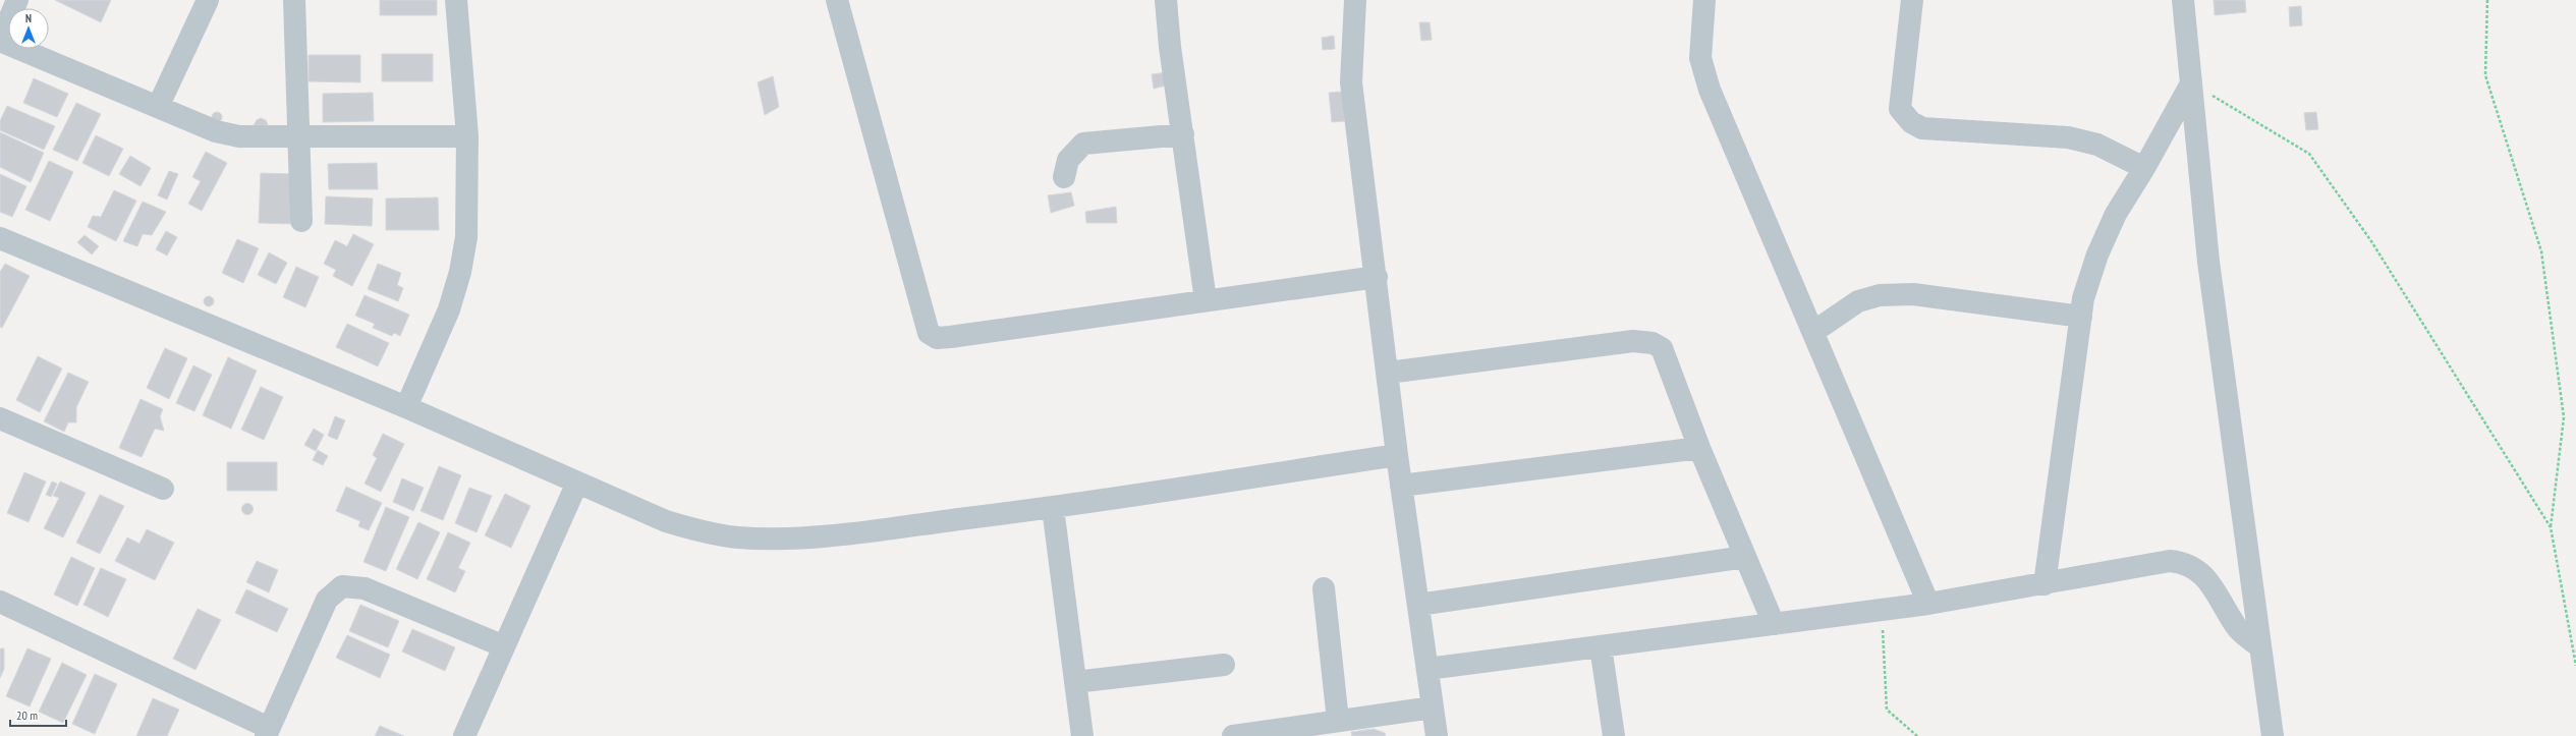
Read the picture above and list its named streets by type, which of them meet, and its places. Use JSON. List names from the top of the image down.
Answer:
{
  "scale_bar": "20 m",
  "north": "top"
}
